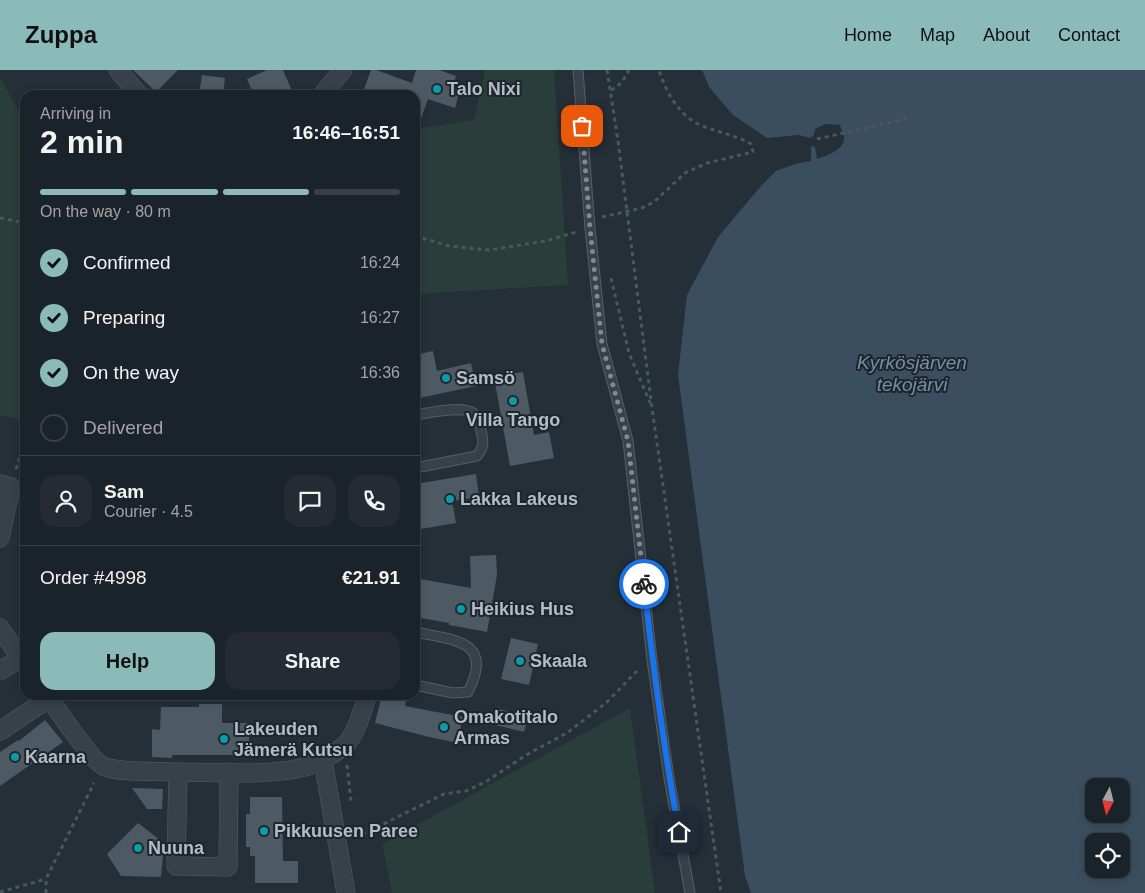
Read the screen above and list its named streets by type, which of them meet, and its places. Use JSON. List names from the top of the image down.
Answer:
{
  "water": ["Kyrkösjärven tekojärvi"],
  "places": [
    "Talo Nixi",
    "Samsö",
    "Villa Tango",
    "Lakka Lakeus",
    "Heikius Hus",
    "Skaala",
    "Omakotitalo Armas",
    "Lakeuden Jämerä Kutsu",
    "Kaarna",
    "Pikkuusen Paree",
    "Nuuna"
  ],
  "north": "bottom",
  "page": {
    "header": "Zuppa",
    "nav": [
      "Home",
      "Map",
      "About",
      "Contact"
    ],
    "heading": ["2 min", "Arriving in", "16:46–16:51"],
    "panel": [
      "Sam",
      "Courier · 4.5",
      "Order #4998",
      "€21.91"
    ],
    "bar": "On the way · 80 m",
    "list": [
      ["Confirmed", "16:24"],
      ["Preparing", "16:27"],
      ["On the way", "16:36"],
      "Delivered"
    ],
    "buttons": ["Help", "Share"]
  }
}
